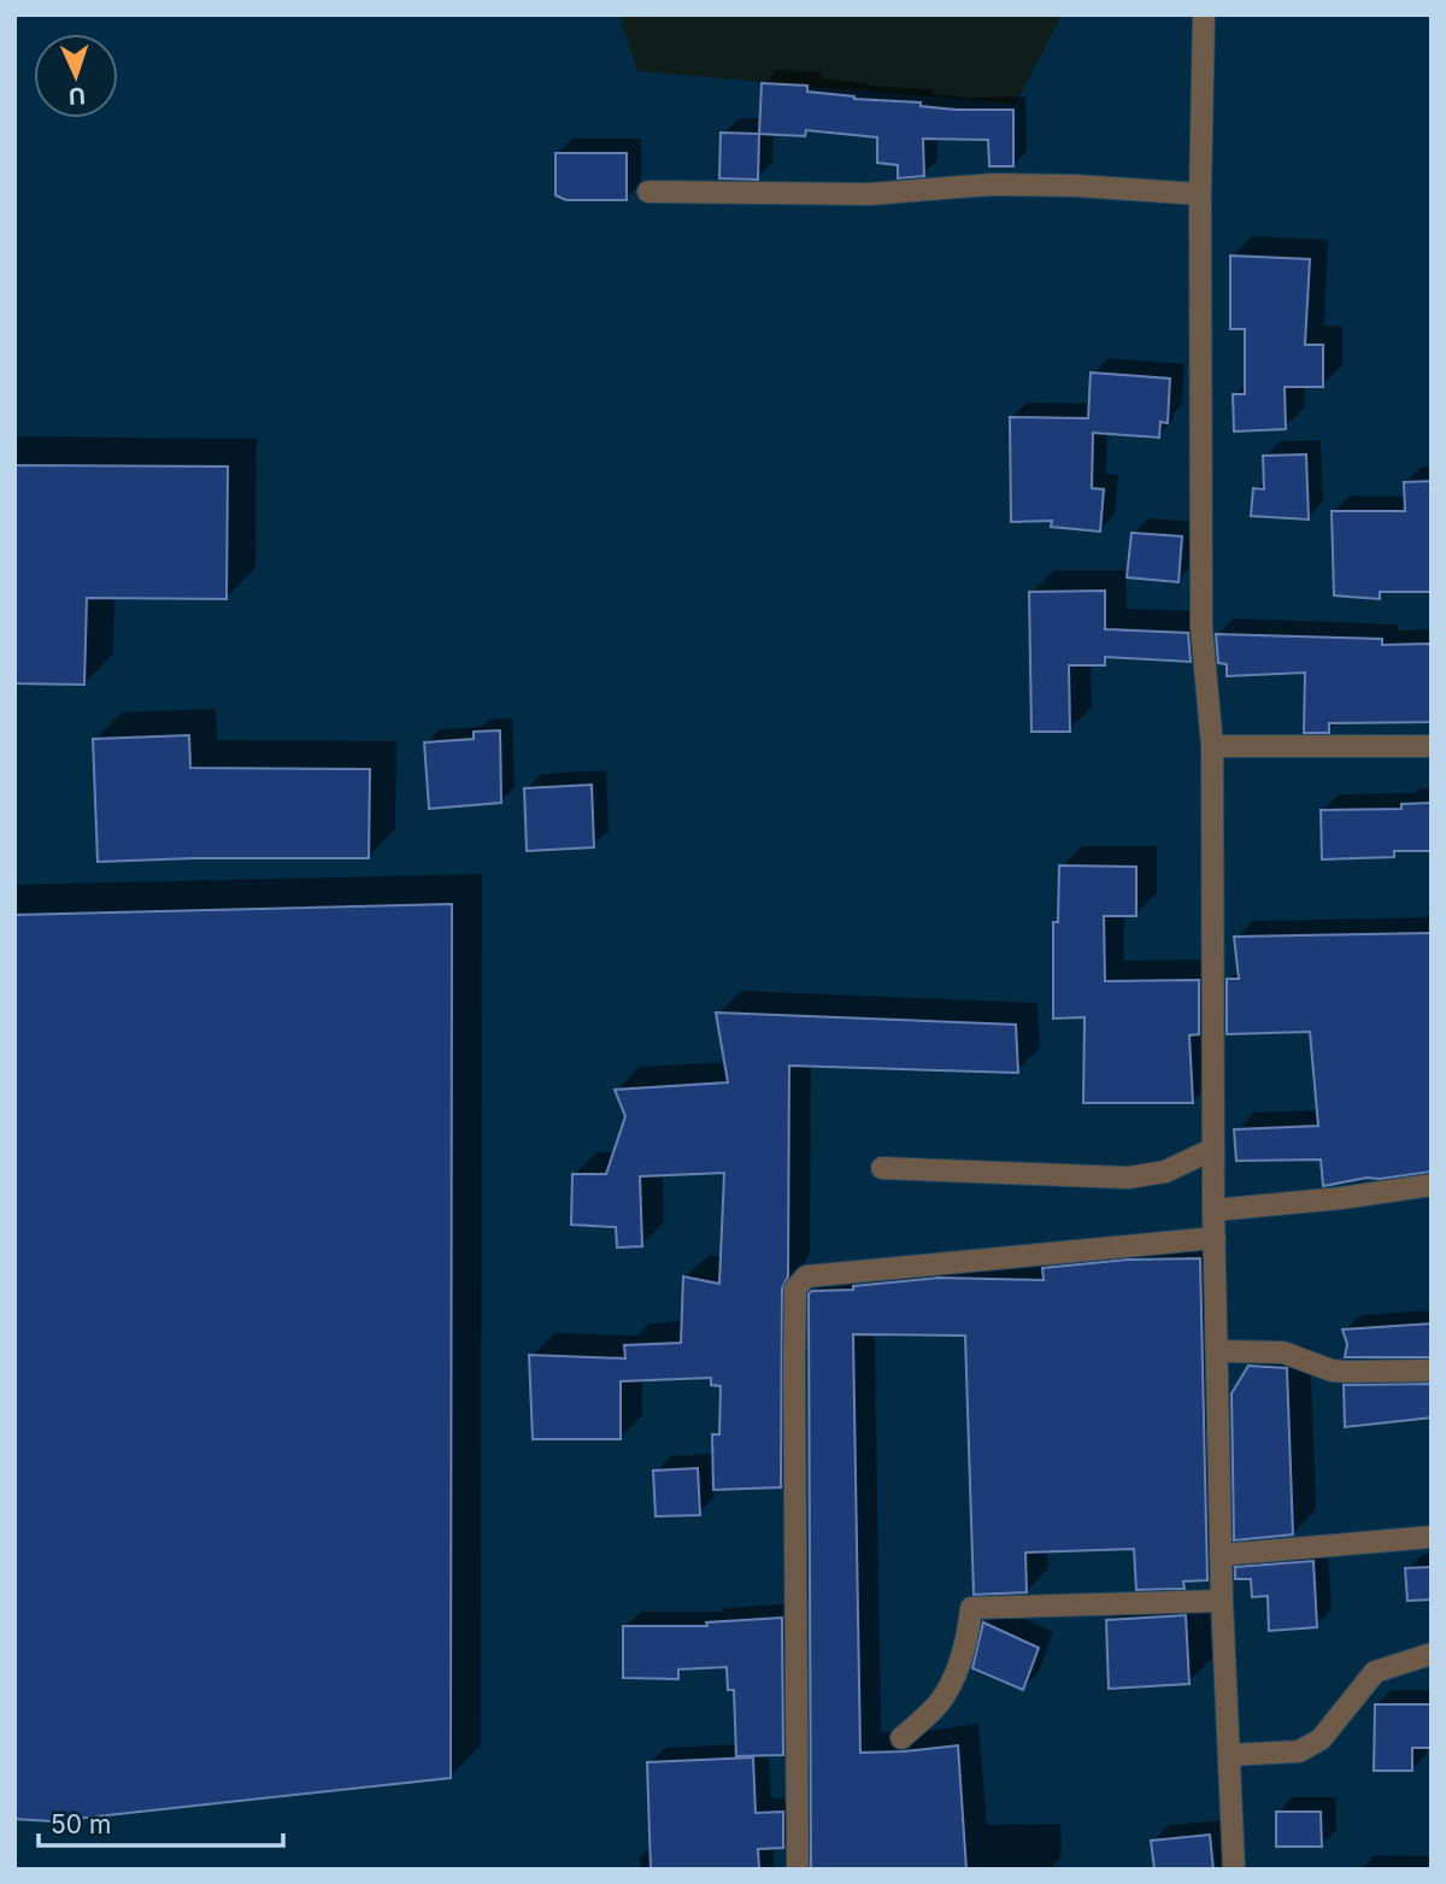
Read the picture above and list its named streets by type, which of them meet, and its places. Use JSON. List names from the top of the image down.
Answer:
{
  "scale_bar": "50 m",
  "north": "bottom"
}
